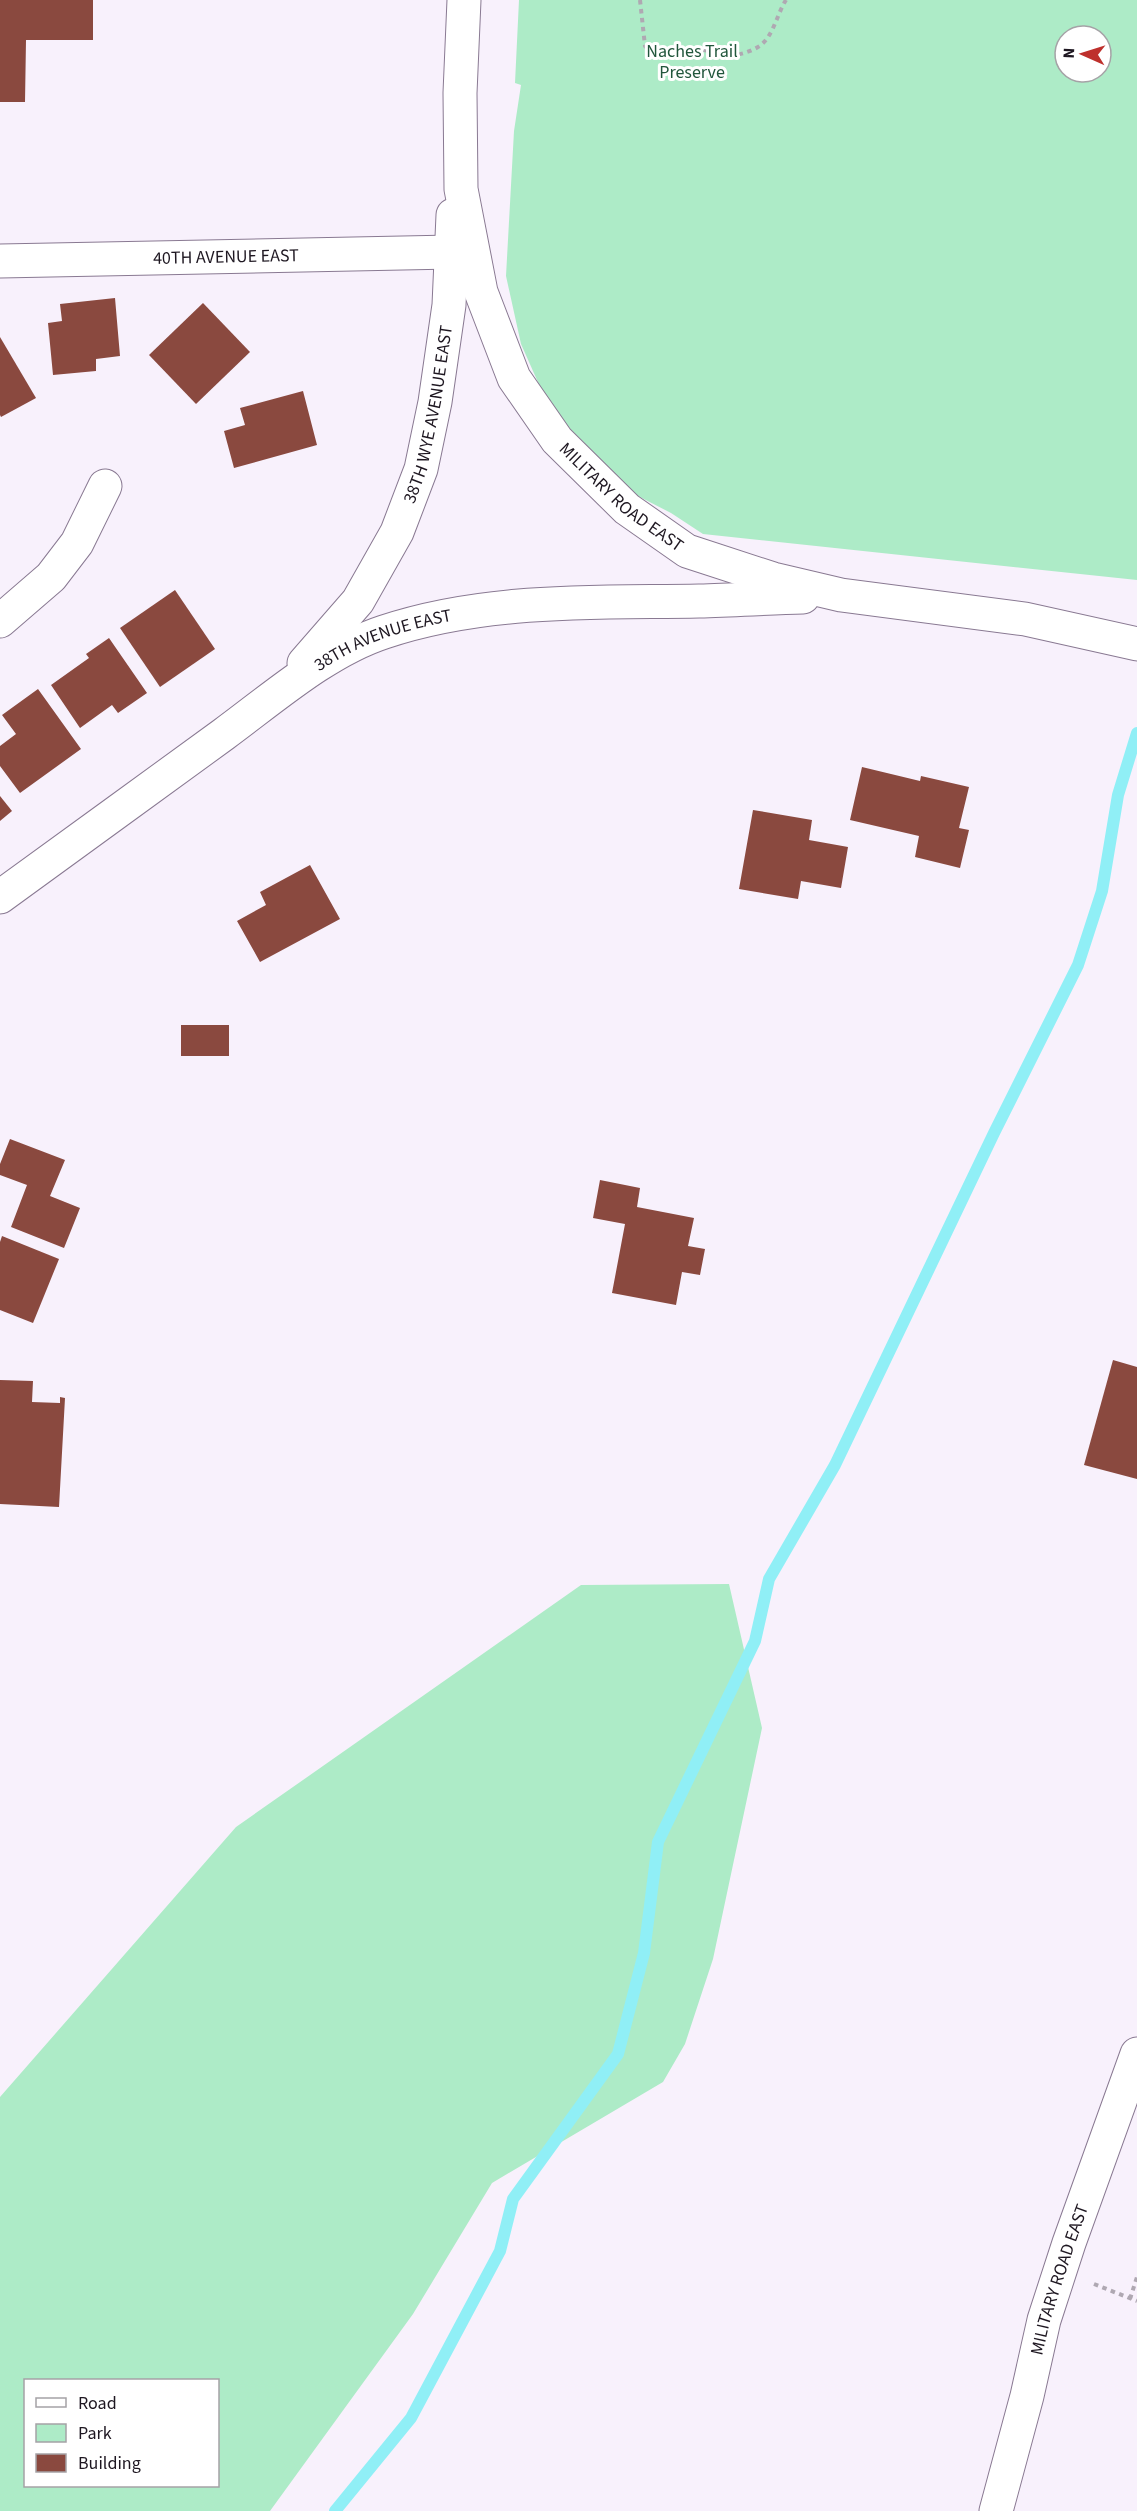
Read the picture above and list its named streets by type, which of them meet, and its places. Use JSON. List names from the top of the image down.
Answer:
{
  "streets": {
    "street": [
      "40TH AVENUE EAST",
      "38TH WYE AVENUE EAST",
      "MILITARY ROAD EAST",
      "38TH AVENUE EAST"
    ]
  },
  "crossings": [
    ["40TH AVENUE EAST", "38TH WYE AVENUE EAST"],
    ["38TH WYE AVENUE EAST", "MILITARY ROAD EAST"],
    ["38TH WYE AVENUE EAST", "38TH AVENUE EAST"],
    ["MILITARY ROAD EAST", "38TH AVENUE EAST"]
  ],
  "parks": ["Naches Trail Preserve"],
  "legend": ["Road", "Park", "Building"],
  "north": "left"
}
